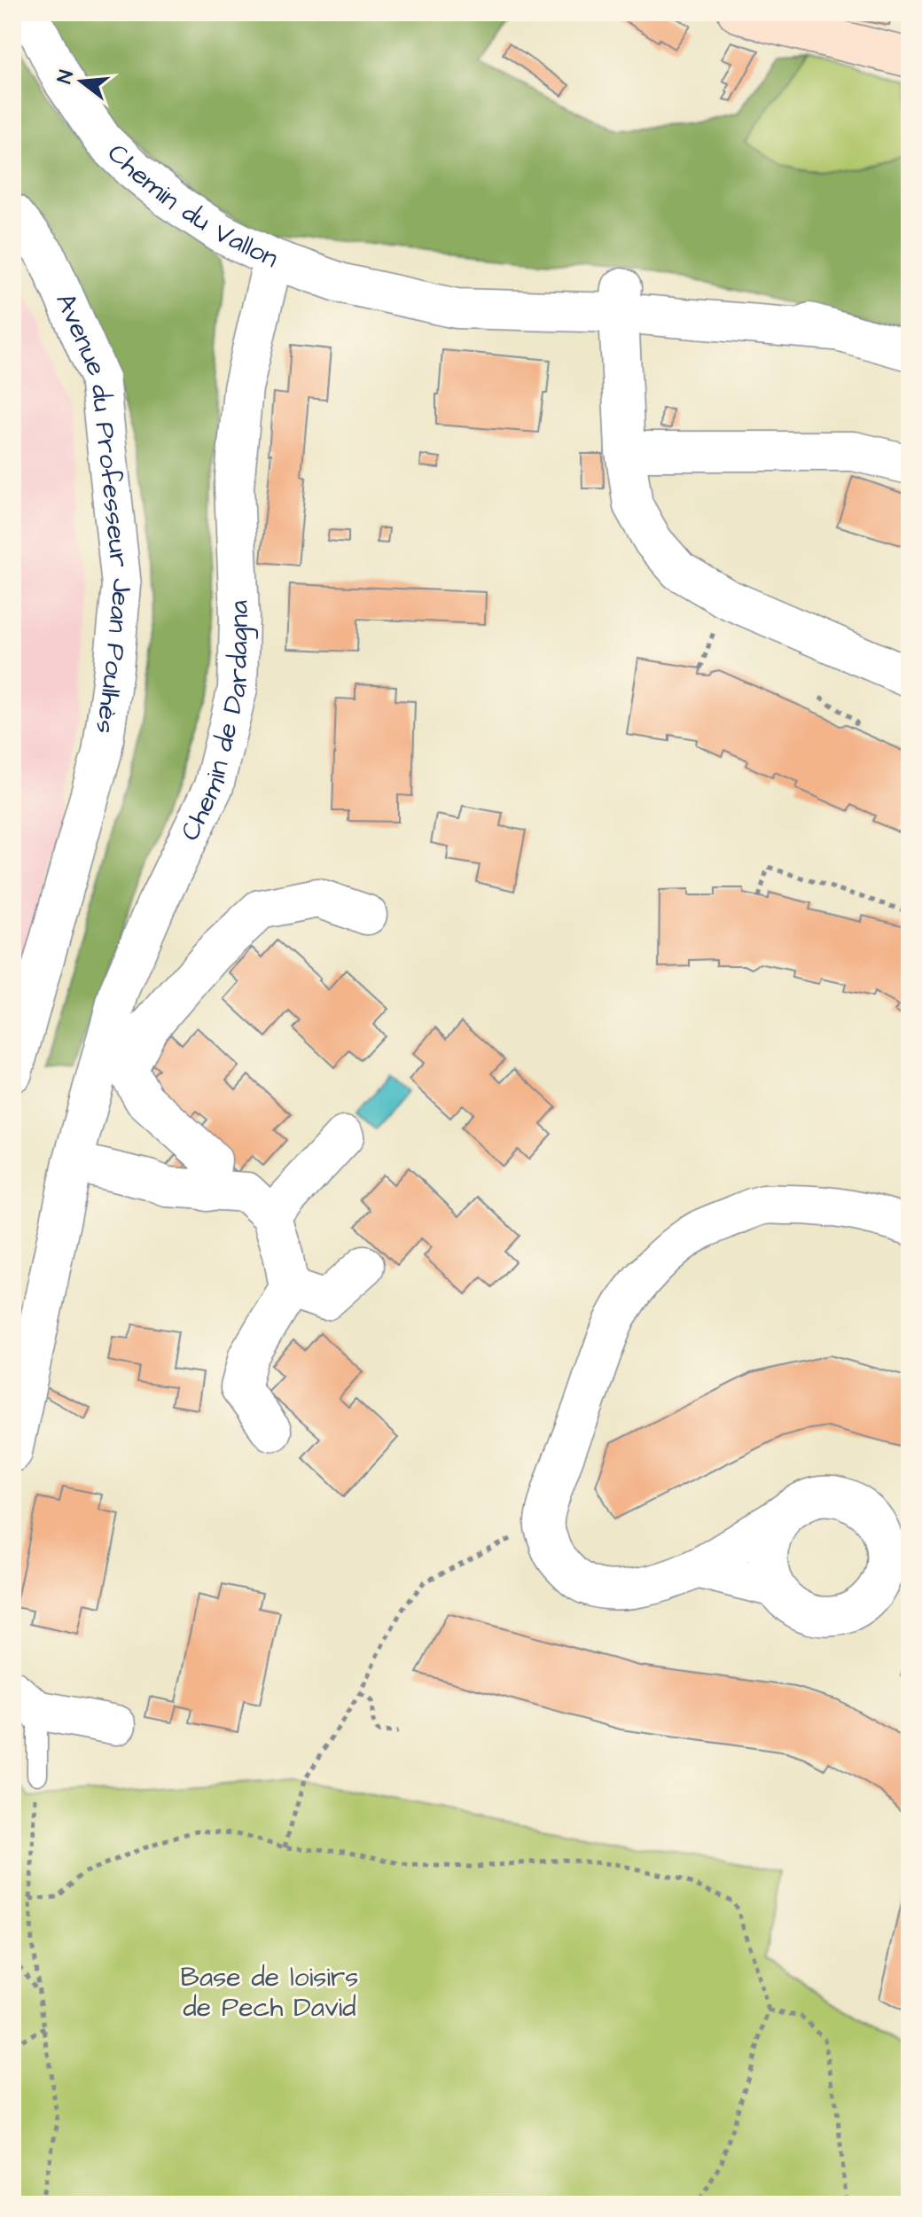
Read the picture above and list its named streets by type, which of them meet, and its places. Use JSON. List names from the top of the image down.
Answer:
{
  "streets": {
    "street": ["Chemin du Vallon", "Avenue du Professeur Jean Poulhès", "Chemin de Dardagna"]
  },
  "crossings": [
    ["Chemin du Vallon", "Chemin de Dardagna"]
  ],
  "parks": ["Base de loisirs de Pech David"],
  "north": "left"
}
